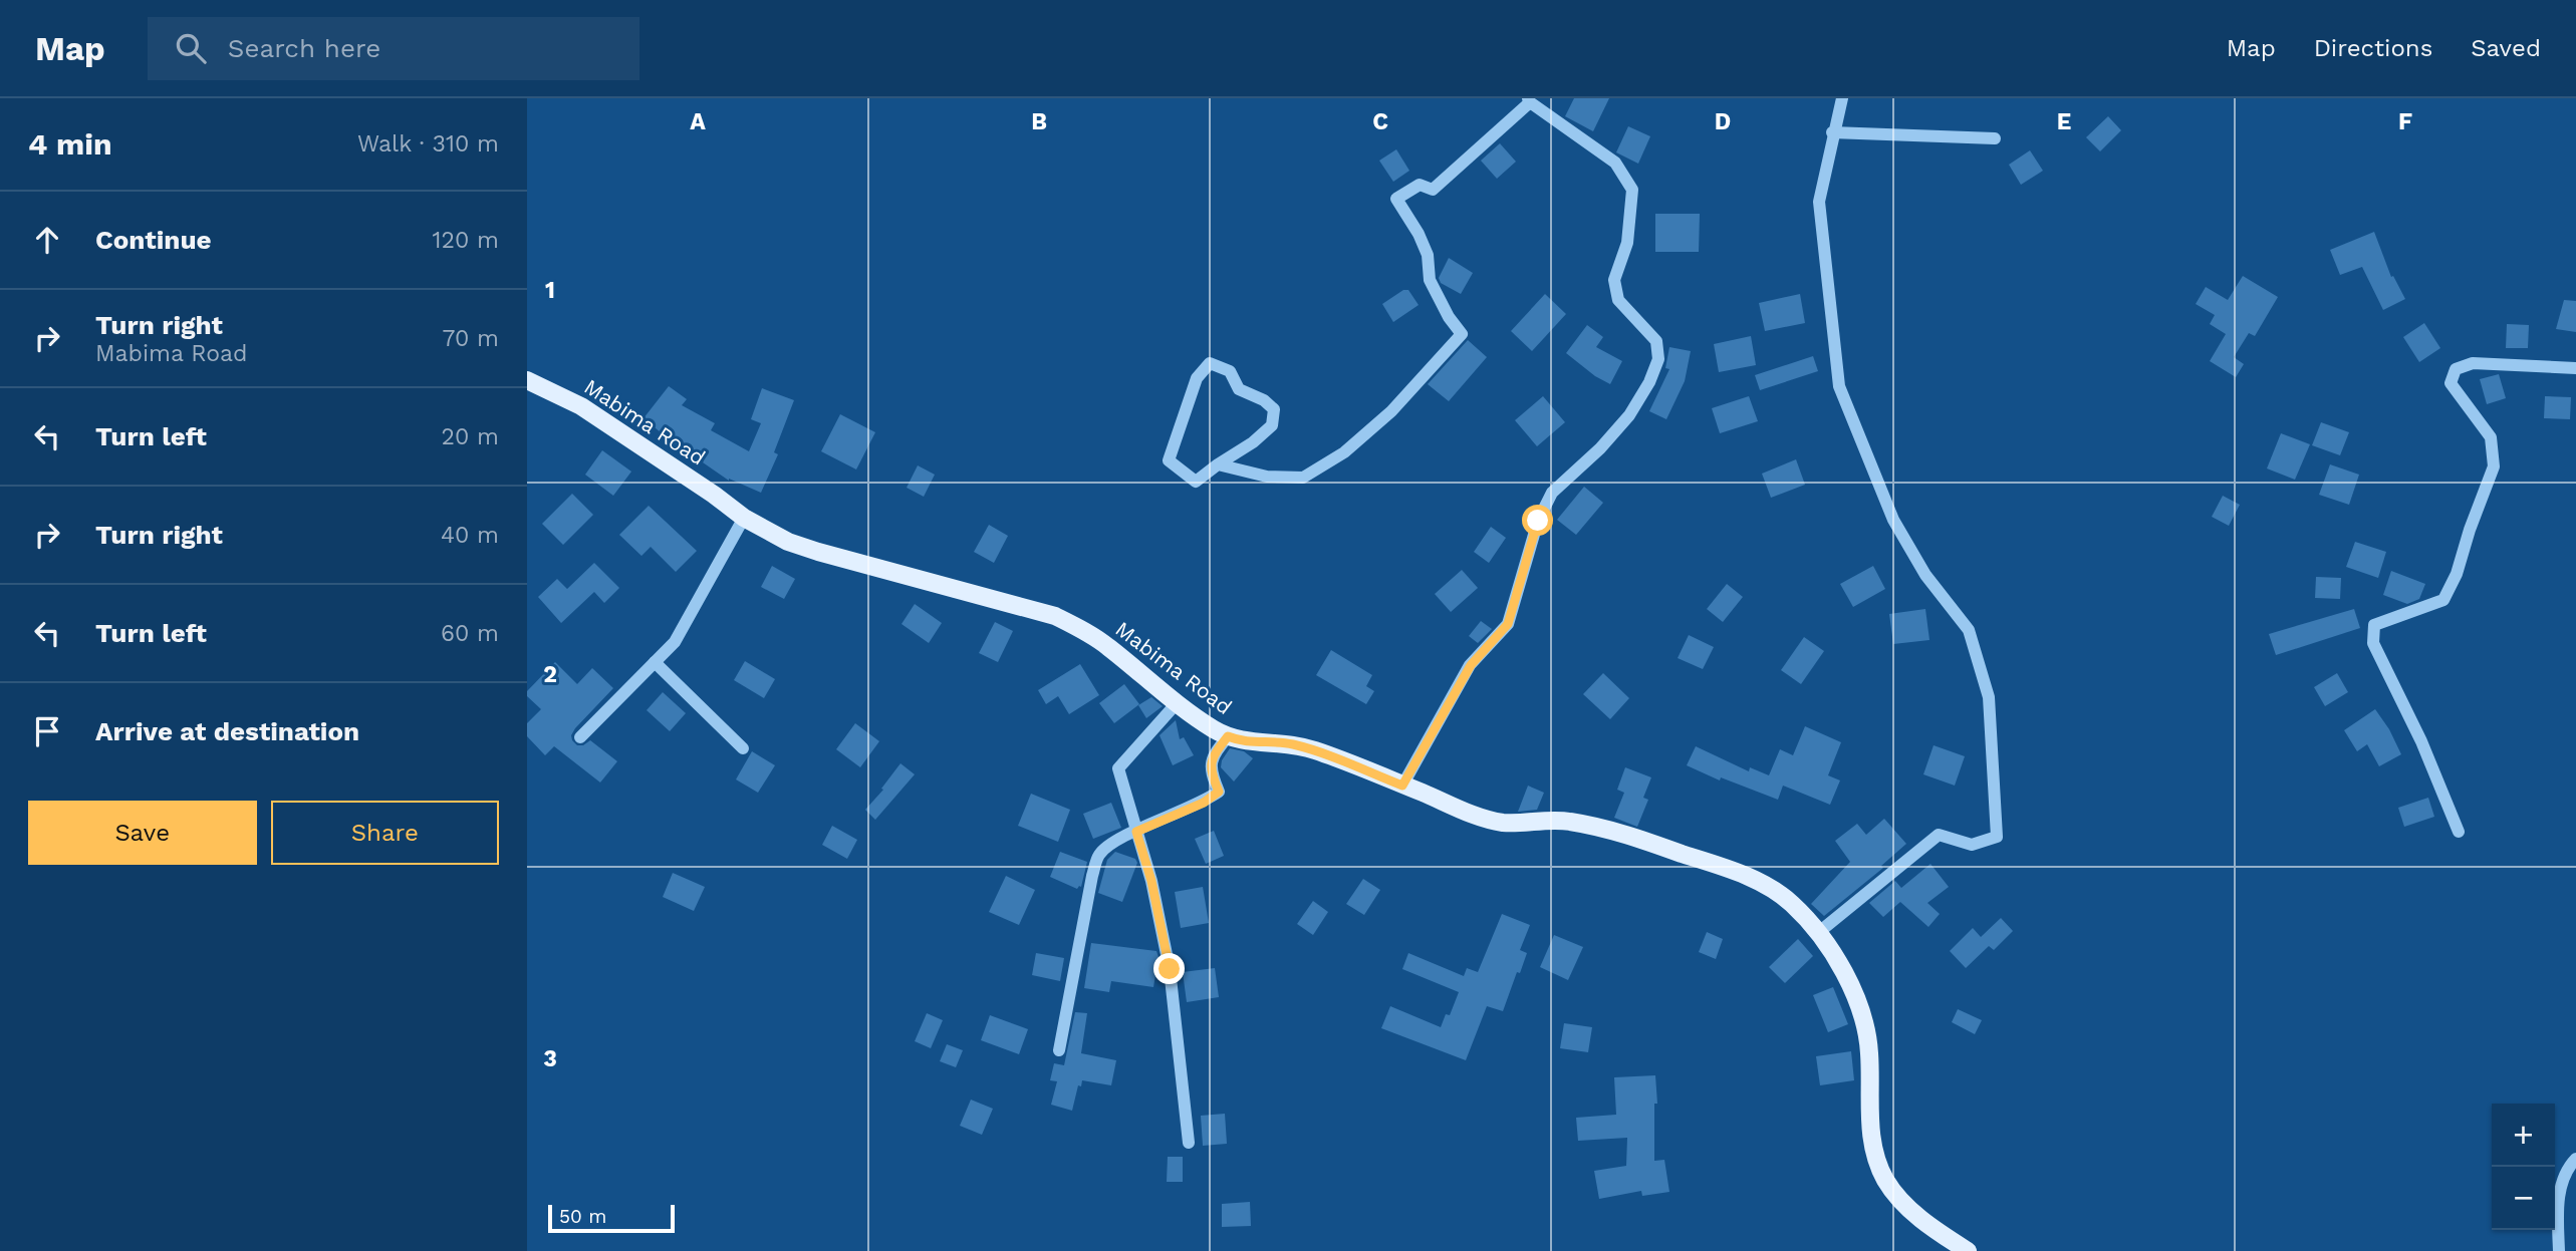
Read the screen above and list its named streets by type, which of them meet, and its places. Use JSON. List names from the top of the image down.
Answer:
{
  "streets": {
    "main road": ["Mabima Road"]
  },
  "scale_bar": "50 m",
  "page": {
    "header": "Map",
    "search": "Search here",
    "nav": ["Map", "Directions", "Saved"],
    "heading": ["4 min", "Walk · 310 m"],
    "list": [
      ["Continue", "120 m"],
      ["Turn right", "Mabima Road", "70 m"],
      ["Turn left", "20 m"],
      ["Turn right", "40 m"],
      ["Turn left", "60 m"],
      "Arrive at destination"
    ],
    "buttons": ["Save", "Share"],
    "map_buttons": ["+", "−"],
    "scale": "50 m"
  },
  "grid": {
    "columns": [
      "A",
      "B",
      "C",
      "D",
      "E",
      "F"
    ],
    "rows": ["1", "2", "3"]
  }
}
